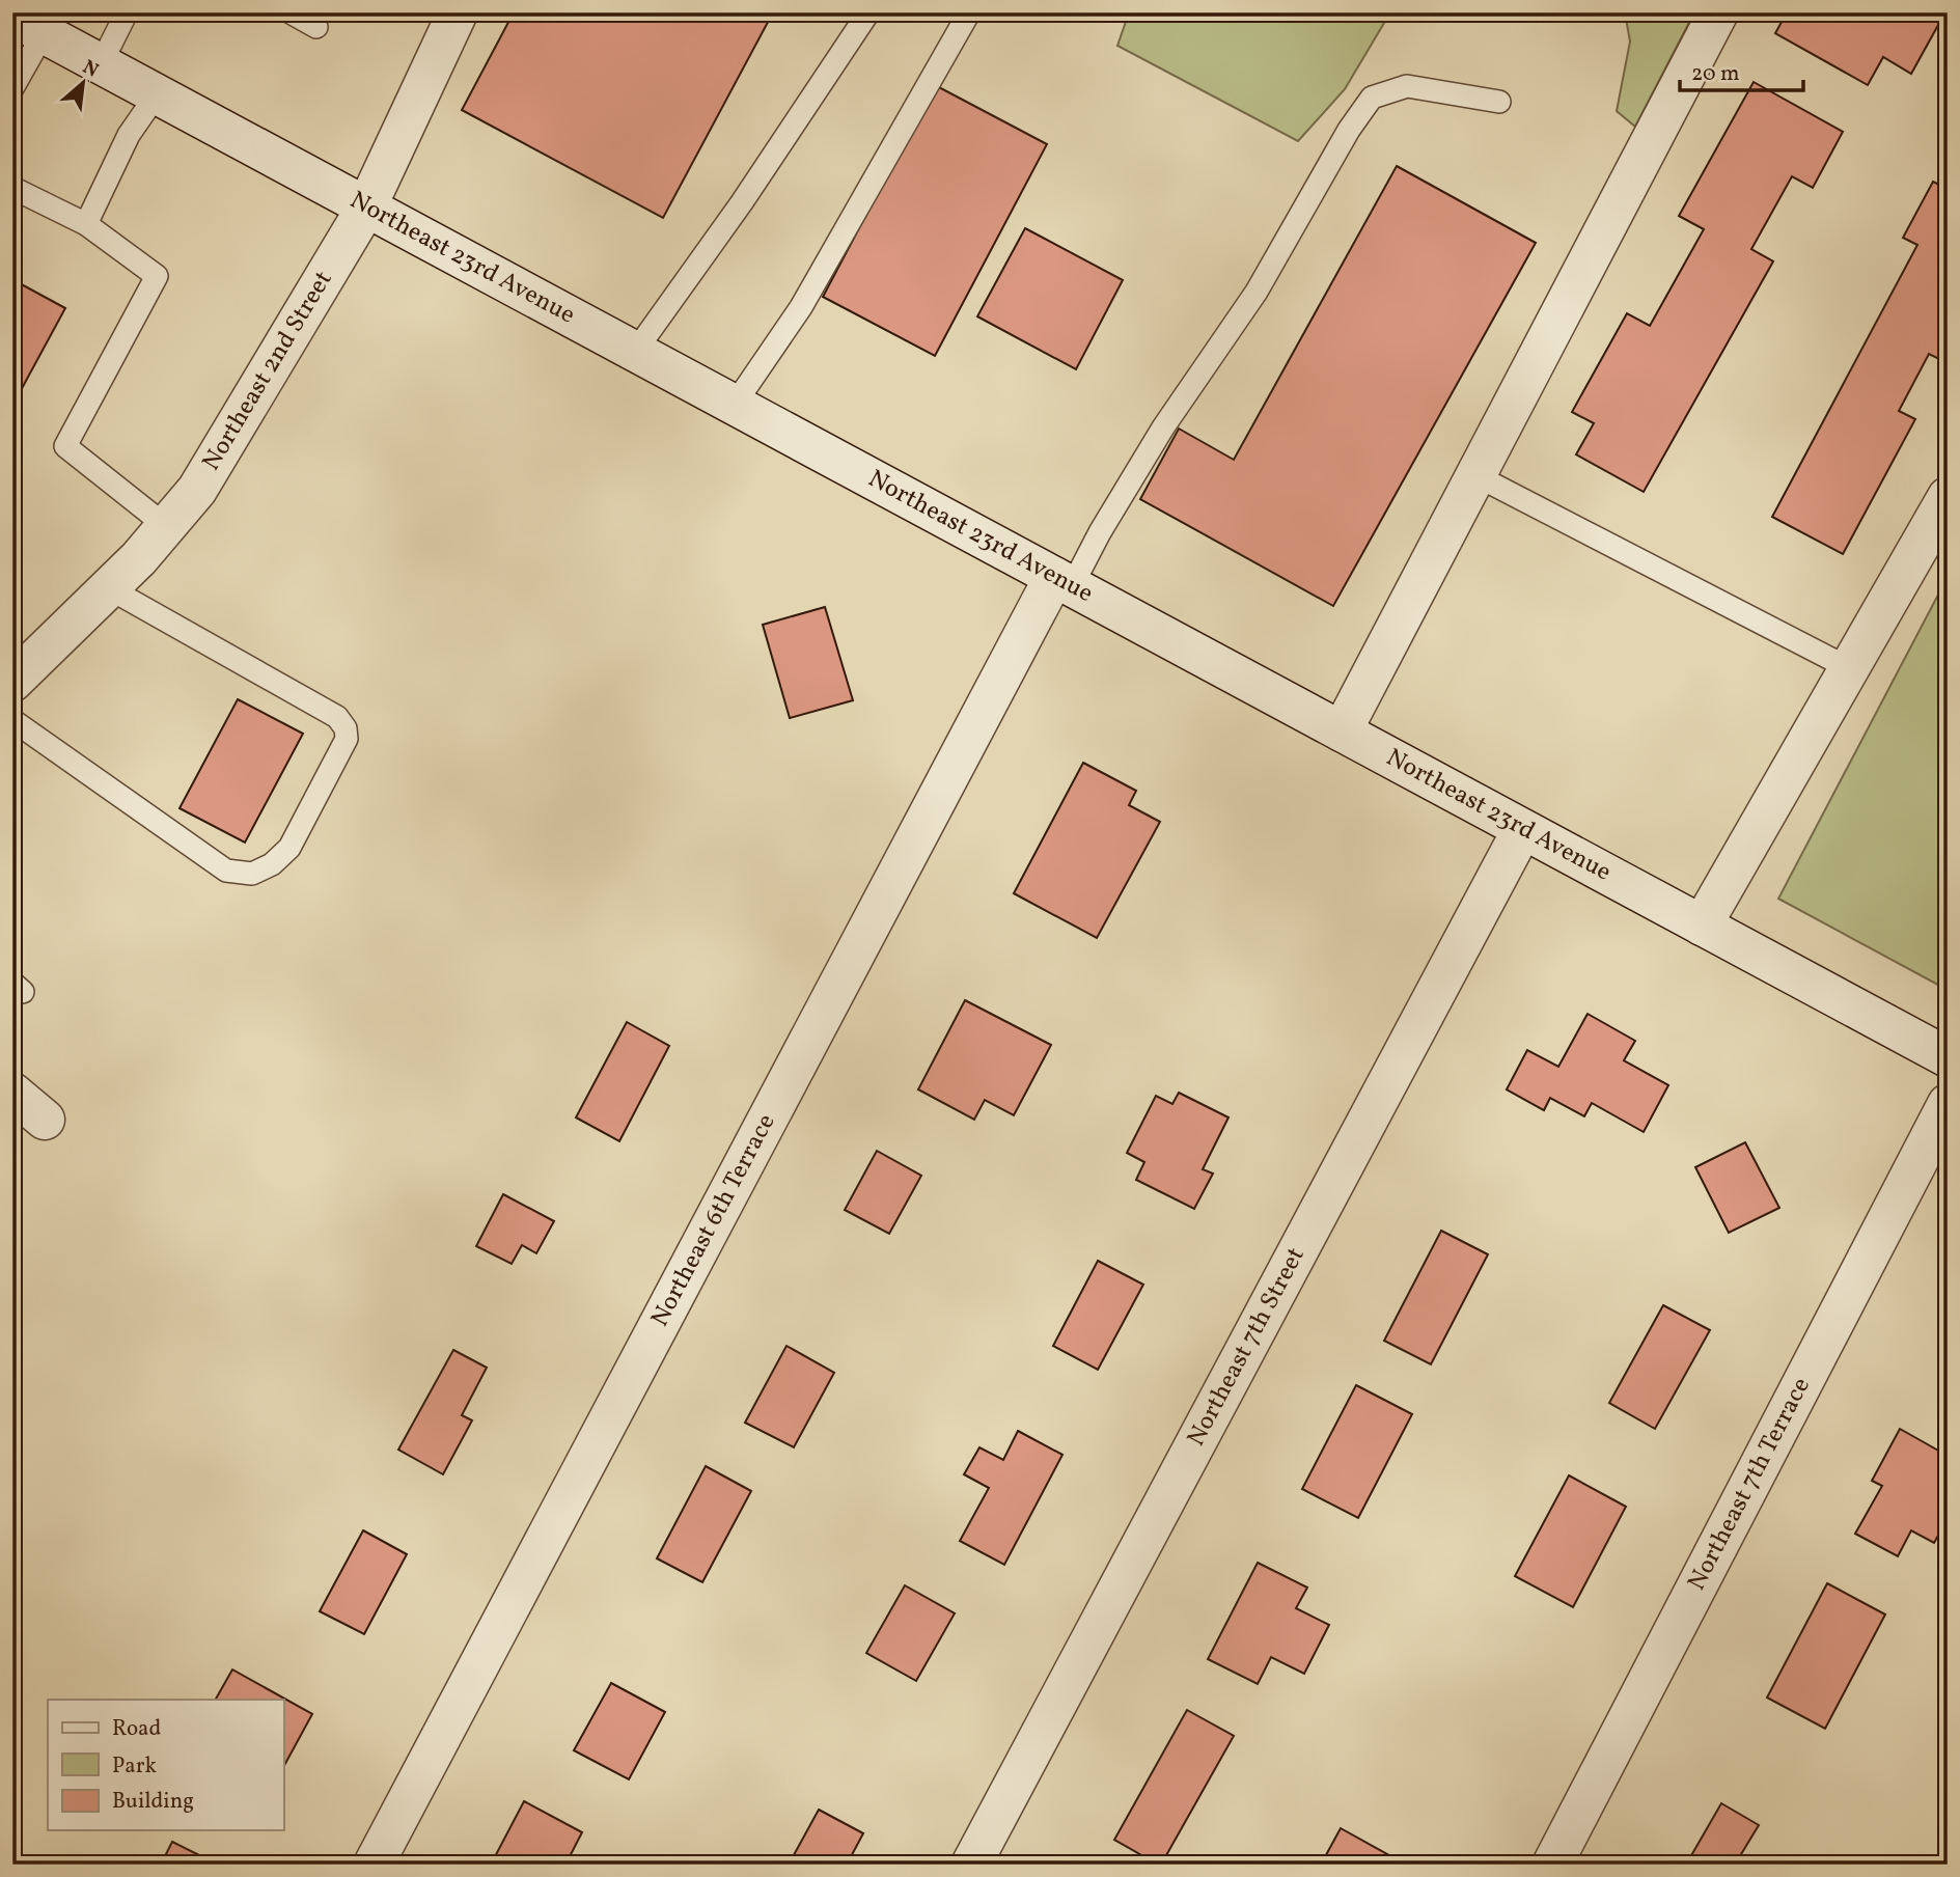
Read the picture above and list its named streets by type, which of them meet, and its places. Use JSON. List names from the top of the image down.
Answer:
{
  "streets": {
    "street": [
      "Northeast 23rd Avenue",
      "Northeast 2nd Street",
      "Northeast 6th Terrace",
      "Northeast 7th Street",
      "Northeast 7th Terrace"
    ]
  },
  "crossings": [
    ["Northeast 23rd Avenue", "Northeast 2nd Street"],
    ["Northeast 23rd Avenue", "Northeast 6th Terrace"],
    ["Northeast 23rd Avenue", "Northeast 7th Street"]
  ],
  "legend": ["Road", "Park", "Building"],
  "scale_bar": "20 m",
  "north": "top right"
}
